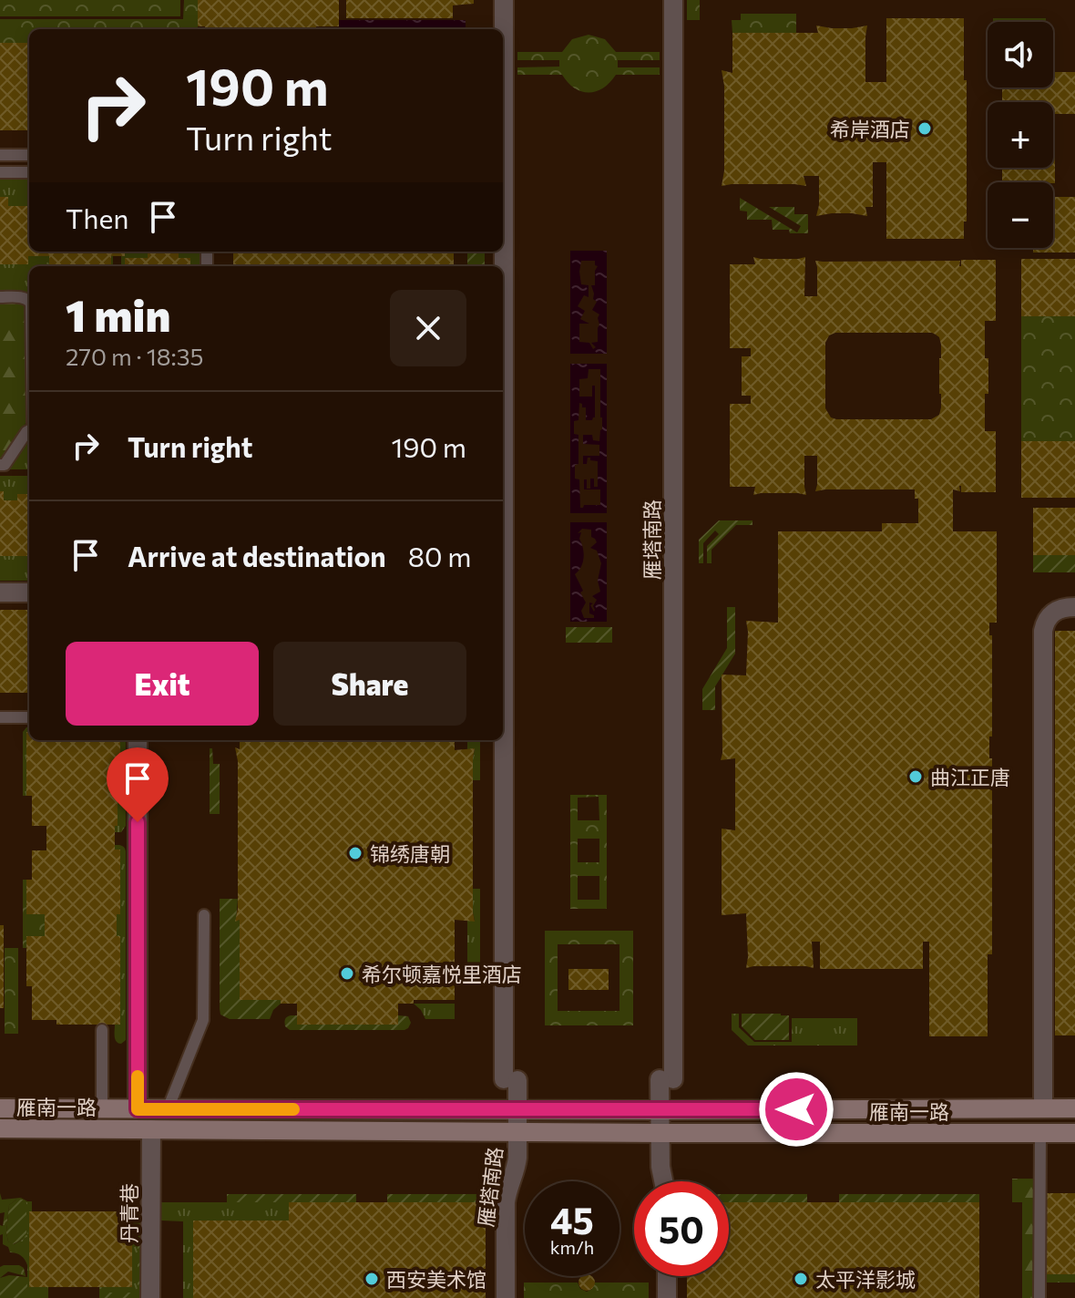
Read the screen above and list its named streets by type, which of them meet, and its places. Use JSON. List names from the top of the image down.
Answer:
{
  "streets": {
    "main road": ["雁南一路"],
    "street": ["雁塔南路", "丹青巷"]
  },
  "crossings": [
    ["雁塔南路", "雁南一路"],
    ["雁南一路", "丹青巷"]
  ],
  "places": [
    "希岸酒店",
    "曲江正唐",
    "锦绣唐朝",
    "希尔顿嘉悦里酒店",
    "西安美术馆",
    "太平洋影城"
  ],
  "page": {
    "map_buttons": ["+", "−"],
    "turn": ["190 m", "Turn right"],
    "then": "Then",
    "heading": ["1 min", "270 m · 18:35"],
    "list": [
      {
        "name": "Turn right",
        "value": "190 m"
      },
      {
        "name": "Arrive at destination",
        "value": "80 m"
      }
    ],
    "buttons": ["Exit", "Share"],
    "speed": "45 km/h",
    "limit": "50"
  }
}
